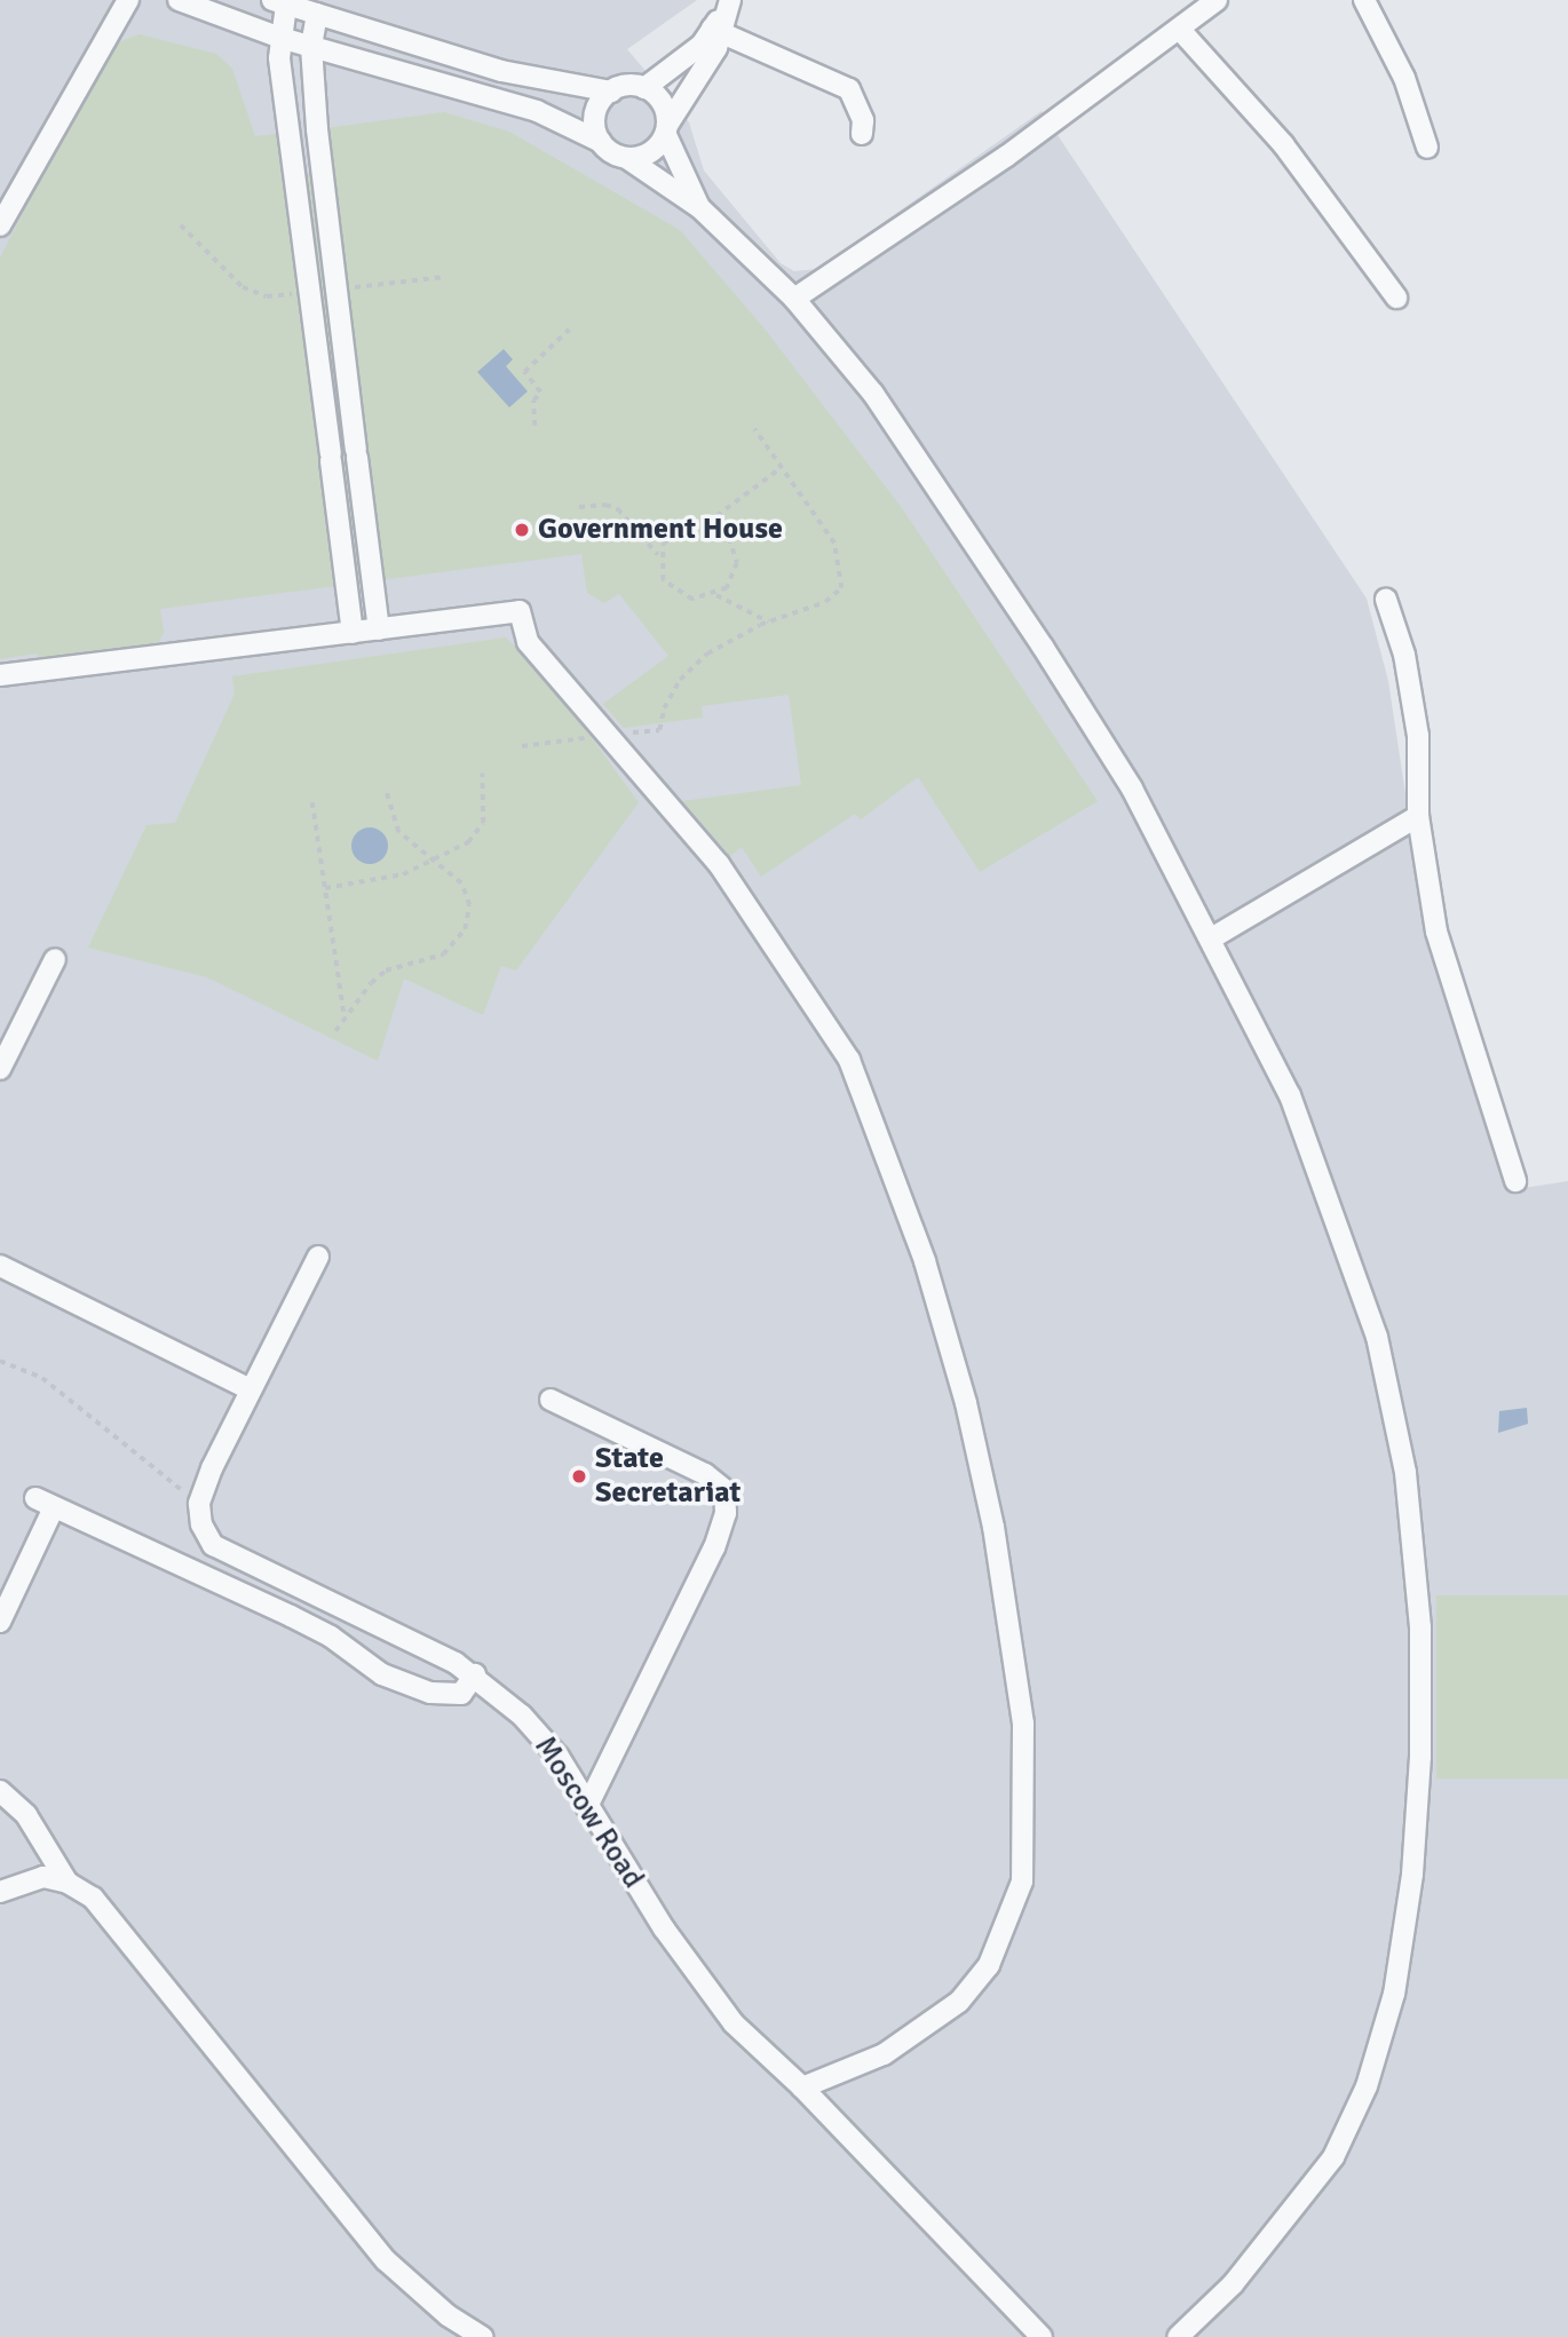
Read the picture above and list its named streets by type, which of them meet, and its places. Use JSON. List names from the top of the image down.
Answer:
{
  "streets": {
    "street": ["Moscow Road"]
  },
  "places": ["Government House", "State Secretariat"]
}
